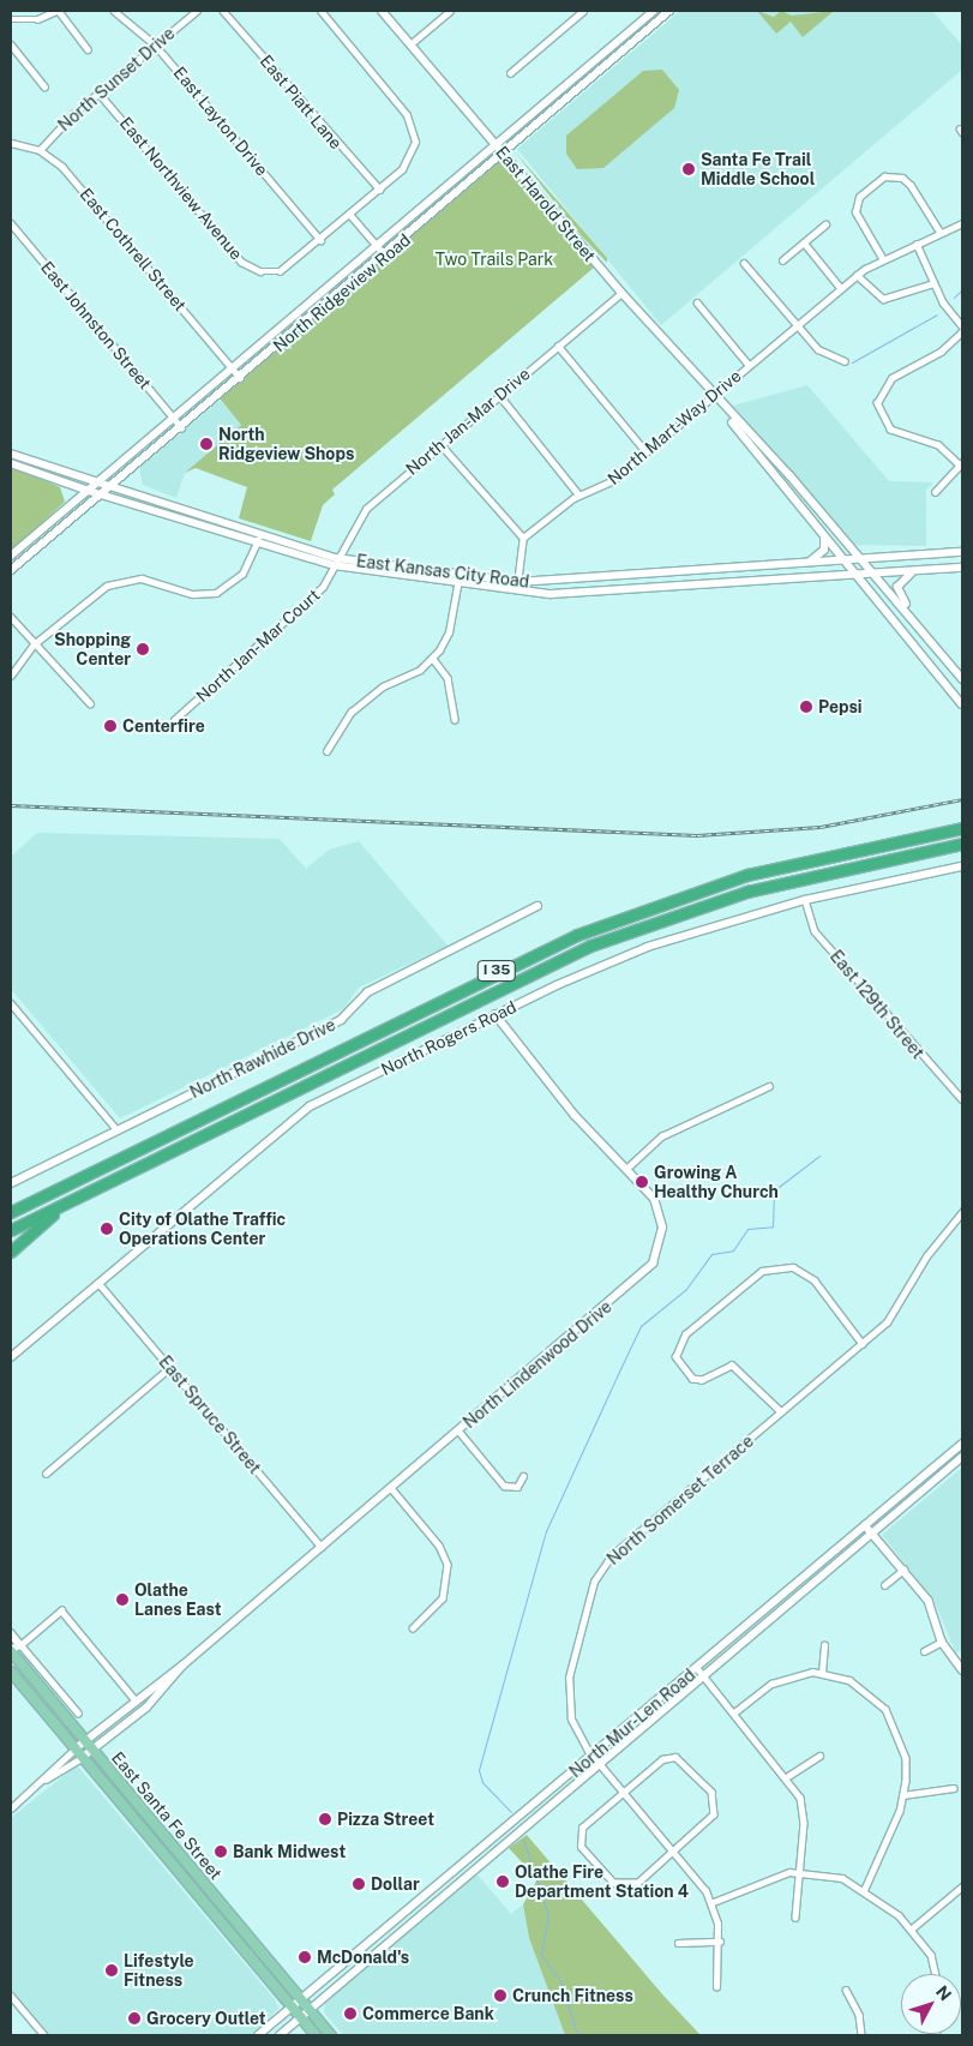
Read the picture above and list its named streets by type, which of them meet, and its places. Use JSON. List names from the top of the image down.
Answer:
{
  "streets": {
    "highway": ["I 35"],
    "main road": [
      "East Harold Street",
      "North Ridgeview Road",
      "East Kansas City Road",
      "North Mur-Len Road",
      "East Santa Fe Street"
    ],
    "street": [
      "North Sunset Drive",
      "East Piatt Lane",
      "East Layton Drive",
      "East Northview Avenue",
      "East Cothrell Street",
      "East Johnston Street",
      "North Jan-Mar Drive",
      "North Mart-Way Drive",
      "North Jan-Mar Court",
      "East 129th Street",
      "North Rogers Road",
      "North Rawhide Drive",
      "North Lindenwood Drive",
      "East Spruce Street",
      "North Somerset Terrace"
    ]
  },
  "crossings": [
    ["North Sunset Drive", "East Layton Drive"],
    ["North Sunset Drive", "East Northview Avenue"],
    ["North Sunset Drive", "East Cothrell Street"],
    ["East Layton Drive", "East Northview Avenue"],
    ["East Harold Street", "North Ridgeview Road"],
    ["East Harold Street", "North Jan-Mar Drive"],
    ["East Harold Street", "North Mart-Way Drive"],
    ["East Harold Street", "East Kansas City Road"],
    ["East Cothrell Street", "North Ridgeview Road"],
    ["North Ridgeview Road", "East Johnston Street"],
    ["North Ridgeview Road", "East Kansas City Road"],
    ["North Jan-Mar Drive", "East Kansas City Road"],
    ["North Jan-Mar Drive", "North Jan-Mar Court"],
    ["East Kansas City Road", "North Jan-Mar Court"],
    ["East 129th Street", "North Rogers Road"],
    ["North Rogers Road", "North Lindenwood Drive"],
    ["North Rogers Road", "East Spruce Street"],
    ["North Lindenwood Drive", "East Spruce Street"],
    ["North Lindenwood Drive", "East Santa Fe Street"],
    ["North Somerset Terrace", "North Mur-Len Road"],
    ["North Mur-Len Road", "East Santa Fe Street"]
  ],
  "parks": ["Two Trails Park"],
  "places": [
    "Santa Fe Trail Middle School",
    "North Ridgeview Shops",
    "Shopping Center",
    "Pepsi",
    "Centerfire",
    "Growing A Healthy Church",
    "City of Olathe Traffic Operations Center",
    "Olathe Lanes East",
    "Pizza Street",
    "Bank Midwest",
    "Olathe Fire Department Station 4",
    "Dollar",
    "McDonald's",
    "Lifestyle Fitness",
    "Crunch Fitness",
    "Commerce Bank",
    "Grocery Outlet"
  ],
  "north": "top right"
}
